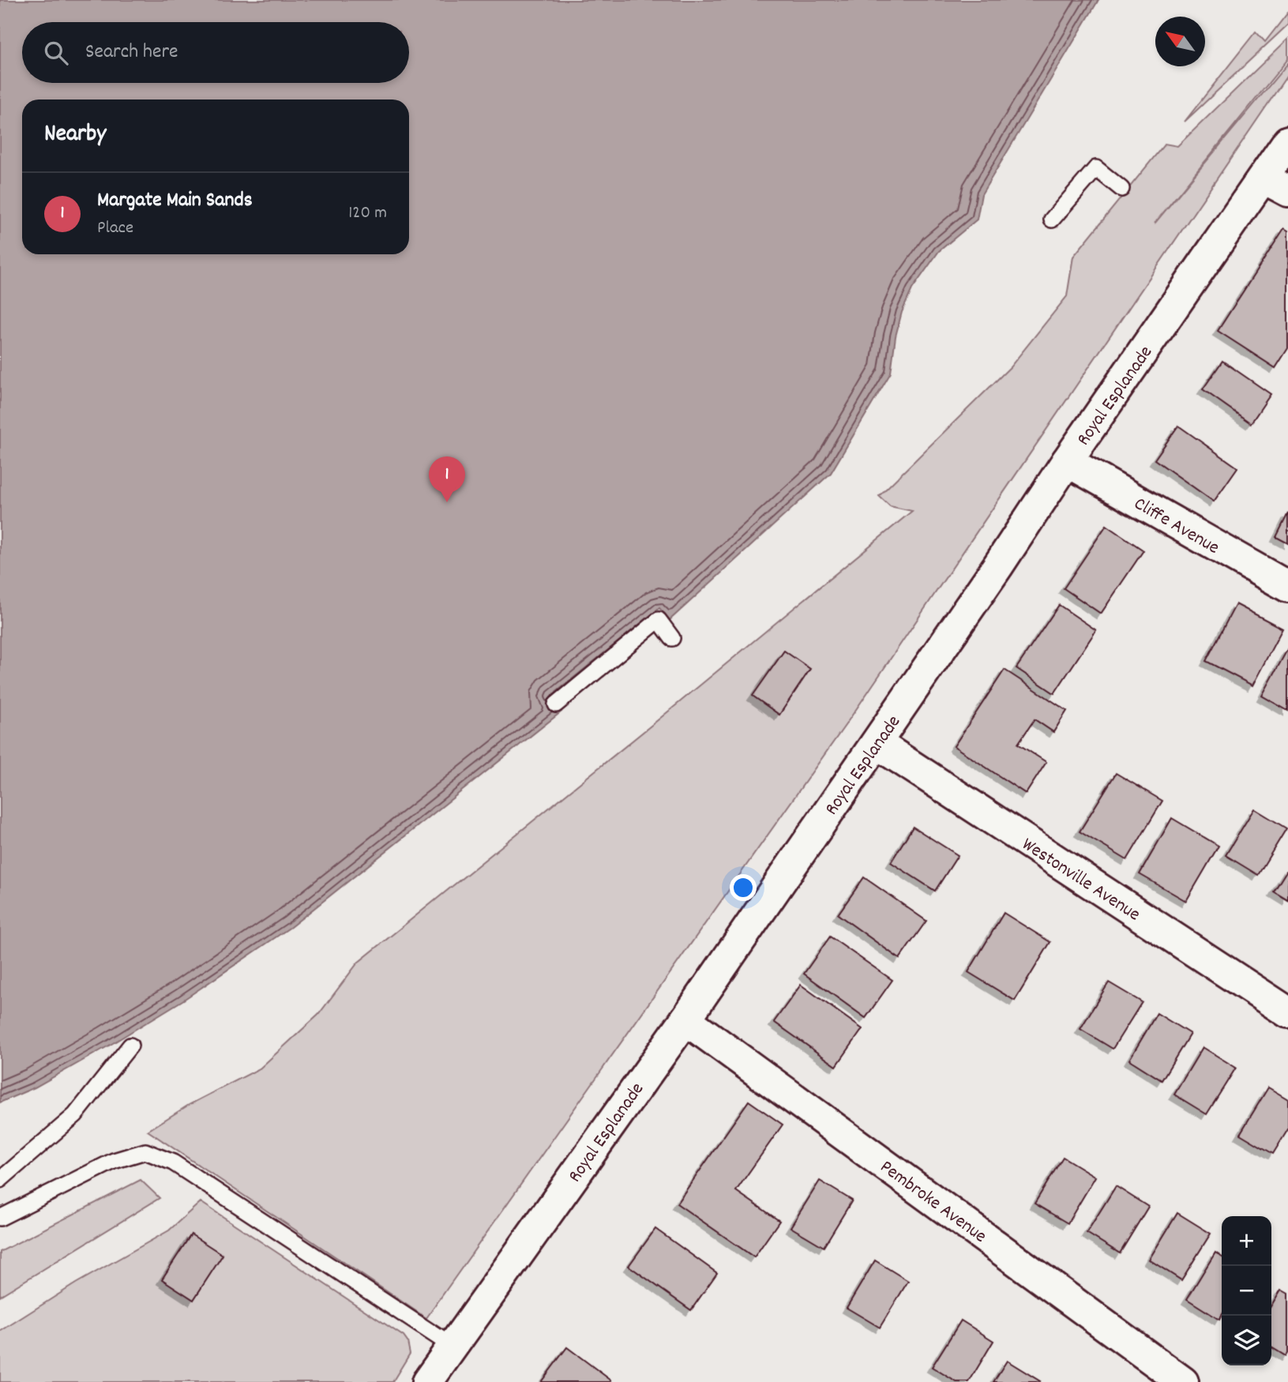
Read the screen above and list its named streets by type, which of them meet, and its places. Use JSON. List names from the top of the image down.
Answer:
{
  "streets": {
    "street": [
      "Royal Esplanade",
      "Cliffe Avenue",
      "Westonville Avenue",
      "Pembroke Avenue"
    ]
  },
  "crossings": [
    ["Royal Esplanade", "Cliffe Avenue"],
    ["Royal Esplanade", "Westonville Avenue"],
    ["Royal Esplanade", "Pembroke Avenue"]
  ],
  "north": "top left",
  "page": {
    "search": "Search here",
    "heading": "Nearby",
    "list": [
      {
        "mark": "1",
        "name": "Margate Main Sands",
        "note": "Place",
        "value": "120 m"
      }
    ],
    "pins": "1",
    "map_buttons": ["+", "−"]
  }
}
